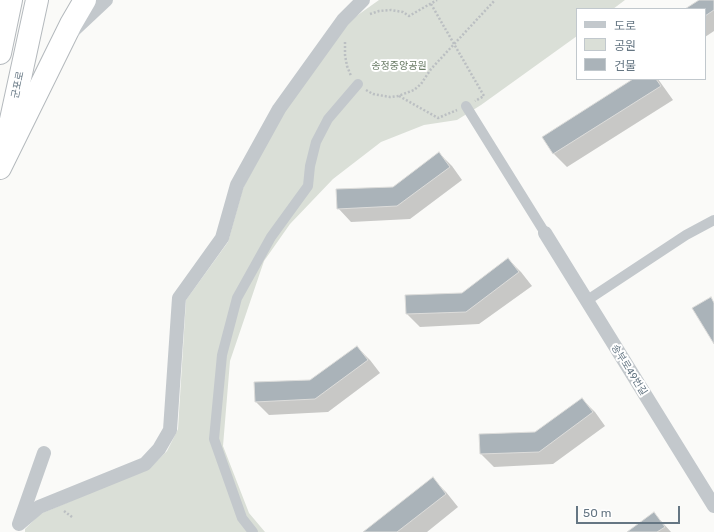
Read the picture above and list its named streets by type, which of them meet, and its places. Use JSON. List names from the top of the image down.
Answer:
{
  "streets": {
    "highway": ["군포로"],
    "street": ["송부로49번길"]
  },
  "parks": ["송정중앙공원"],
  "legend": ["도로", "공원", "건물"],
  "scale_bar": "50 m"
}
